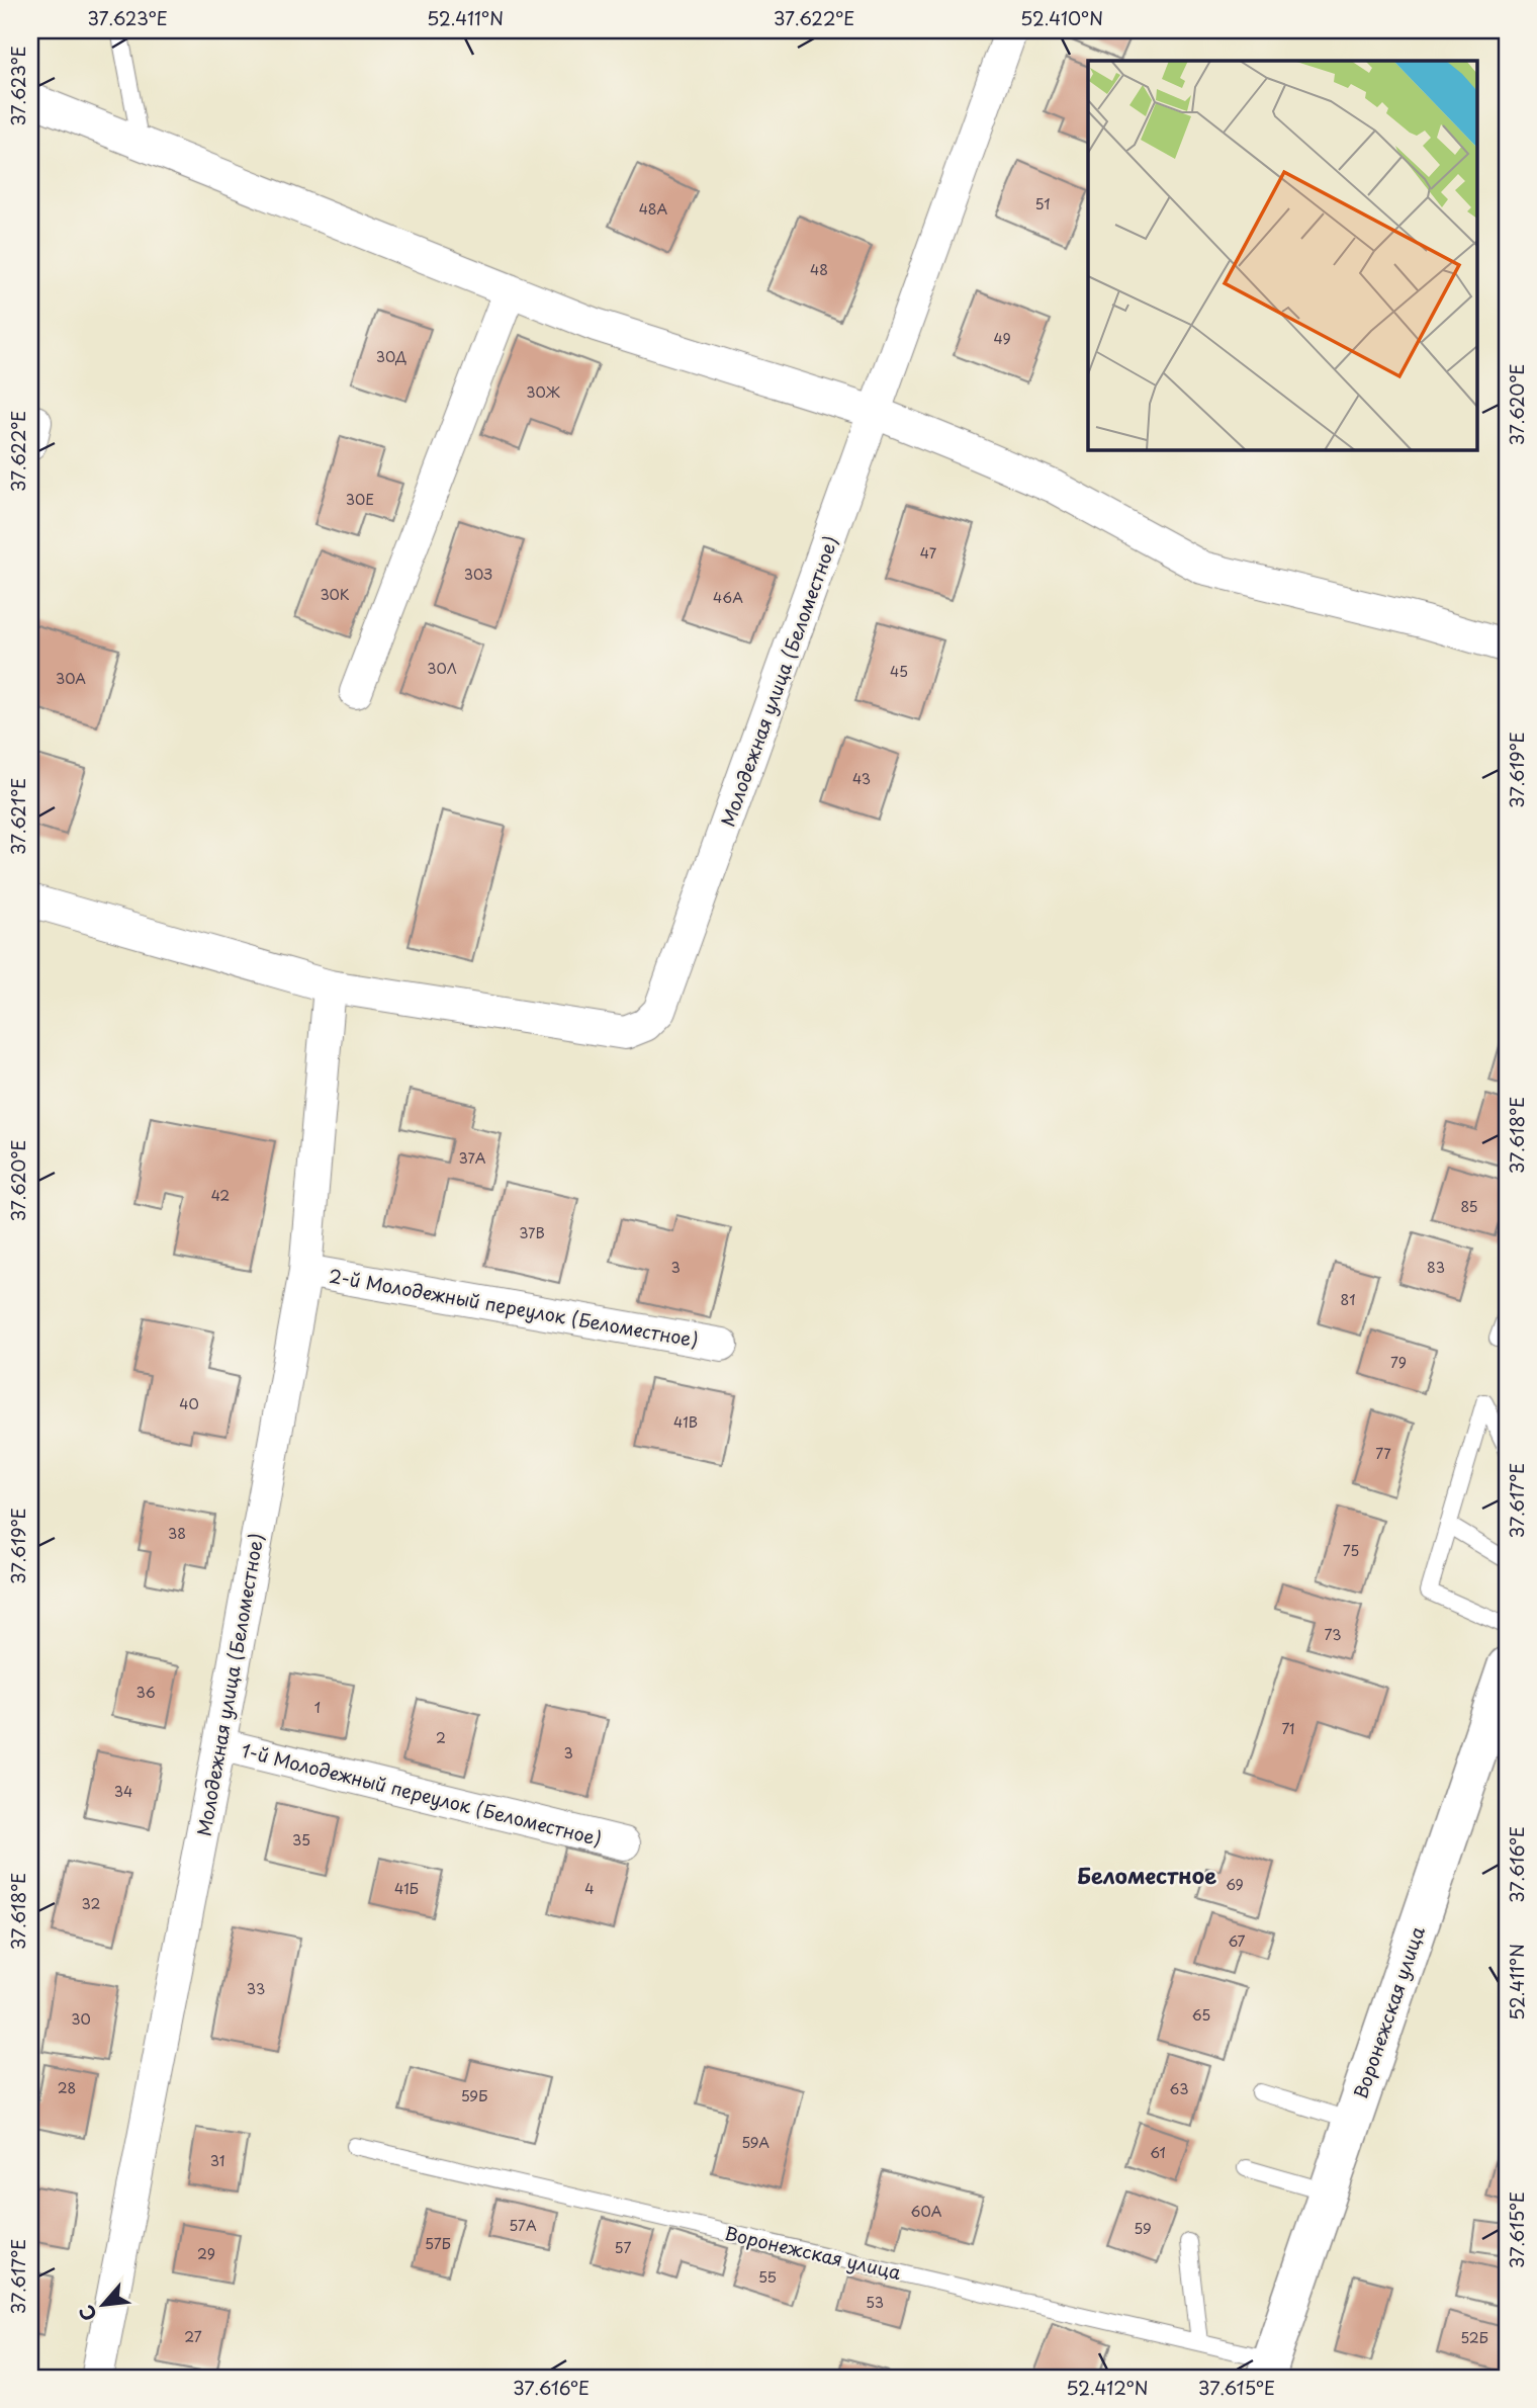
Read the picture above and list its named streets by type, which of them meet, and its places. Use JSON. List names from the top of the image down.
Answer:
{
  "streets": {
    "street": [
      "Молодежная улица (Беломестное)",
      "2-й Молодежный переулок (Беломестное)",
      "1-й Молодежный переулок (Беломестное)",
      "Воронежская улица"
    ]
  },
  "crossings": [
    ["Молодежная улица (Беломестное)", "2-й Молодежный переулок (Беломестное)"],
    ["Молодежная улица (Беломестное)", "1-й Молодежный переулок (Беломестное)"]
  ],
  "districts": ["Беломестное"],
  "house_numbers": [
    "51",
    "48А",
    "48",
    "49",
    "30Д",
    "30Ж",
    "30Е",
    "47",
    "30З",
    "30К",
    "46А",
    "30Л",
    "45",
    "30А",
    "43",
    "37А",
    "42",
    "85",
    "37В",
    "3",
    "83",
    "81",
    "79",
    "40",
    "41В",
    "77",
    "38",
    "75",
    "73",
    "36",
    "1",
    "71",
    "2",
    "3",
    "34",
    "35",
    "69",
    "41Б",
    "4",
    "32",
    "67",
    "33",
    "65",
    "30",
    "28",
    "63",
    "59Б",
    "59А",
    "61",
    "31",
    "60А",
    "57А",
    "59",
    "57Б",
    "57",
    "29",
    "55",
    "53",
    "27",
    "52Б"
  ],
  "north": "bottom left",
  "coordinates": [
    "37.623°E",
    "52.411°N",
    "37.622°E",
    "52.410°N",
    "37.620°E",
    "37.619°E",
    "37.621°E",
    "37.618°E",
    "37.617°E",
    "37.616°E",
    "37.615°E",
    "52.412°N"
  ]
}
